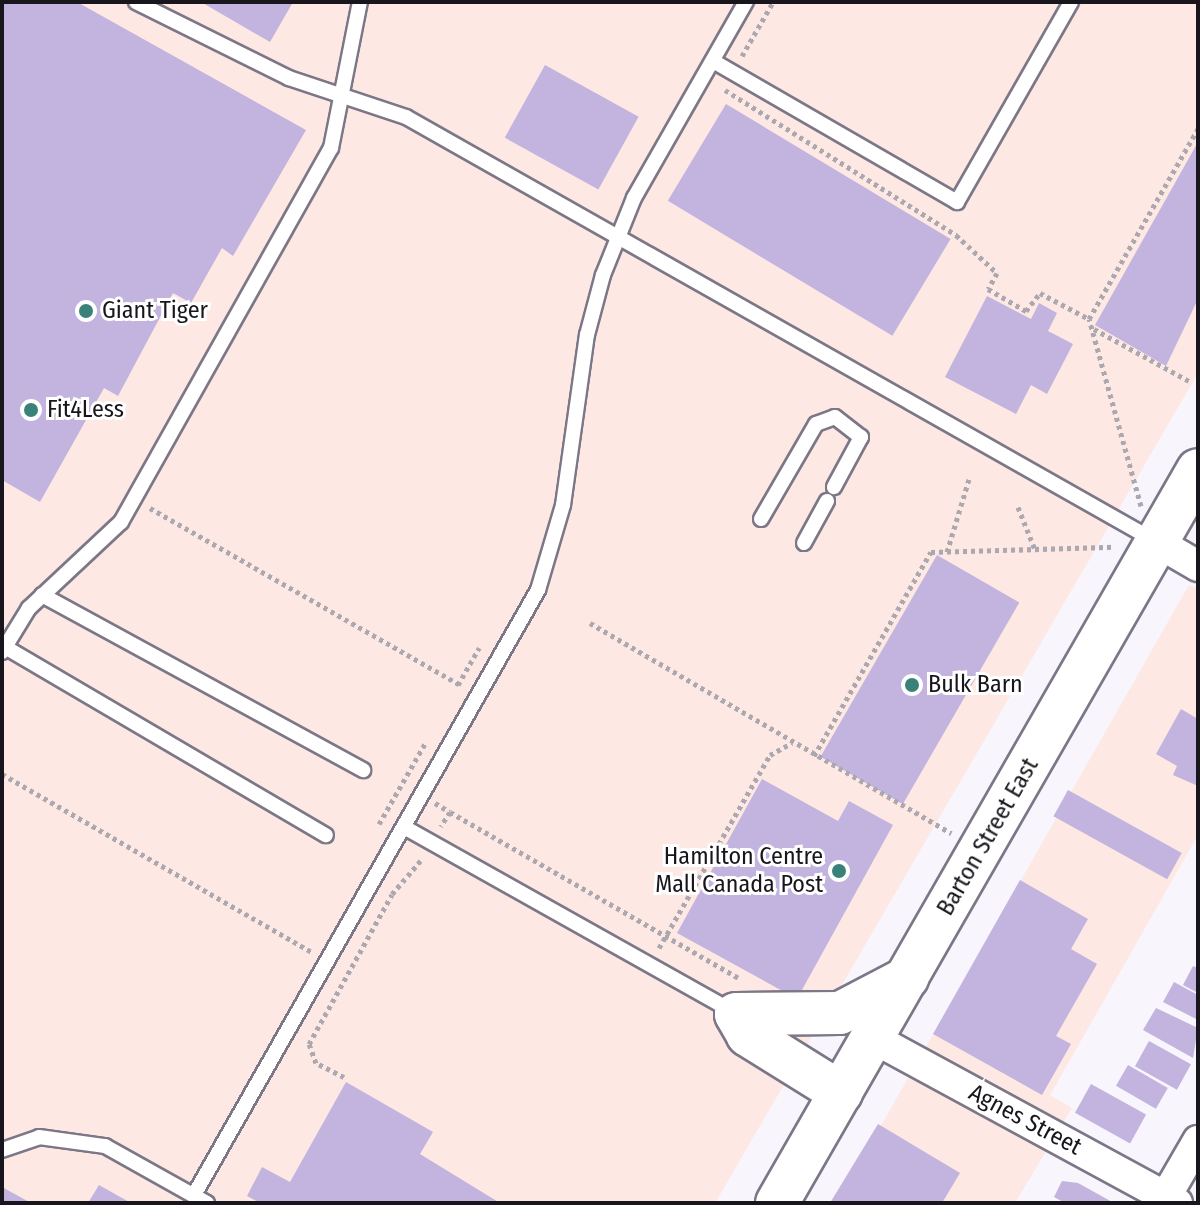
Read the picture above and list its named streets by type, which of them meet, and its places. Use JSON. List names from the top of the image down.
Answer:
{
  "streets": {
    "main road": ["Barton Street East"],
    "street": ["Agnes Street"]
  },
  "crossings": [
    ["Barton Street East", "Agnes Street"]
  ],
  "places": [
    "Giant Tiger",
    "Fit4Less",
    "Bulk Barn",
    "Hamilton Centre Mall Canada Post"
  ]
}
